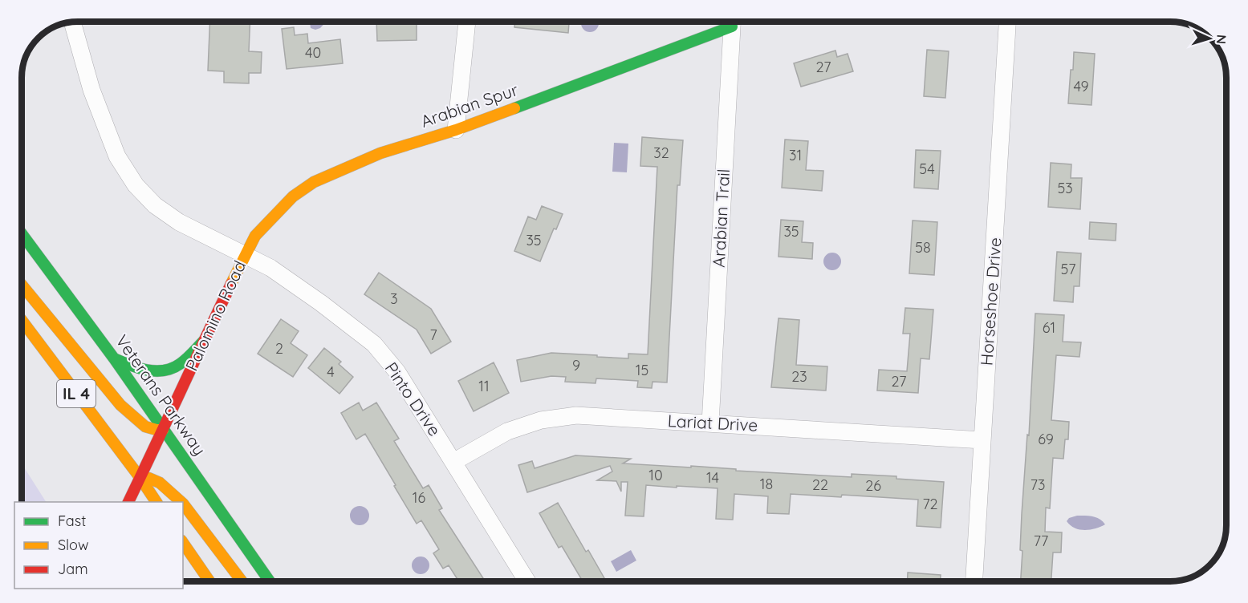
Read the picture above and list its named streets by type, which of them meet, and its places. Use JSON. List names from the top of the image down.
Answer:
{
  "streets": {
    "main road": [
      "Arabian Spur",
      "Palomino Road",
      "IL 4",
      "Veterans Parkway"
    ],
    "street": [
      "Arabian Trail",
      "Horseshoe Drive",
      "Pinto Drive",
      "Lariat Drive"
    ]
  },
  "crossings": [
    ["Arabian Spur", "Palomino Road"],
    ["Arabian Spur", "Pinto Drive"],
    ["Arabian Trail", "Lariat Drive"],
    ["Horseshoe Drive", "Lariat Drive"],
    ["Palomino Road", "IL 4"],
    ["Palomino Road", "Veterans Parkway"],
    ["Palomino Road", "Pinto Drive"],
    ["Pinto Drive", "Lariat Drive"]
  ],
  "house_numbers": [
    "40",
    "27",
    "49",
    "32",
    "31",
    "54",
    "53",
    "35",
    "35",
    "58",
    "57",
    "3",
    "61",
    "7",
    "2",
    "9",
    "15",
    "4",
    "23",
    "27",
    "11",
    "69",
    "10",
    "14",
    "18",
    "22",
    "73",
    "26",
    "16",
    "72",
    "77"
  ],
  "legend": ["Fast", "Slow", "Jam"],
  "north": "right"
}
